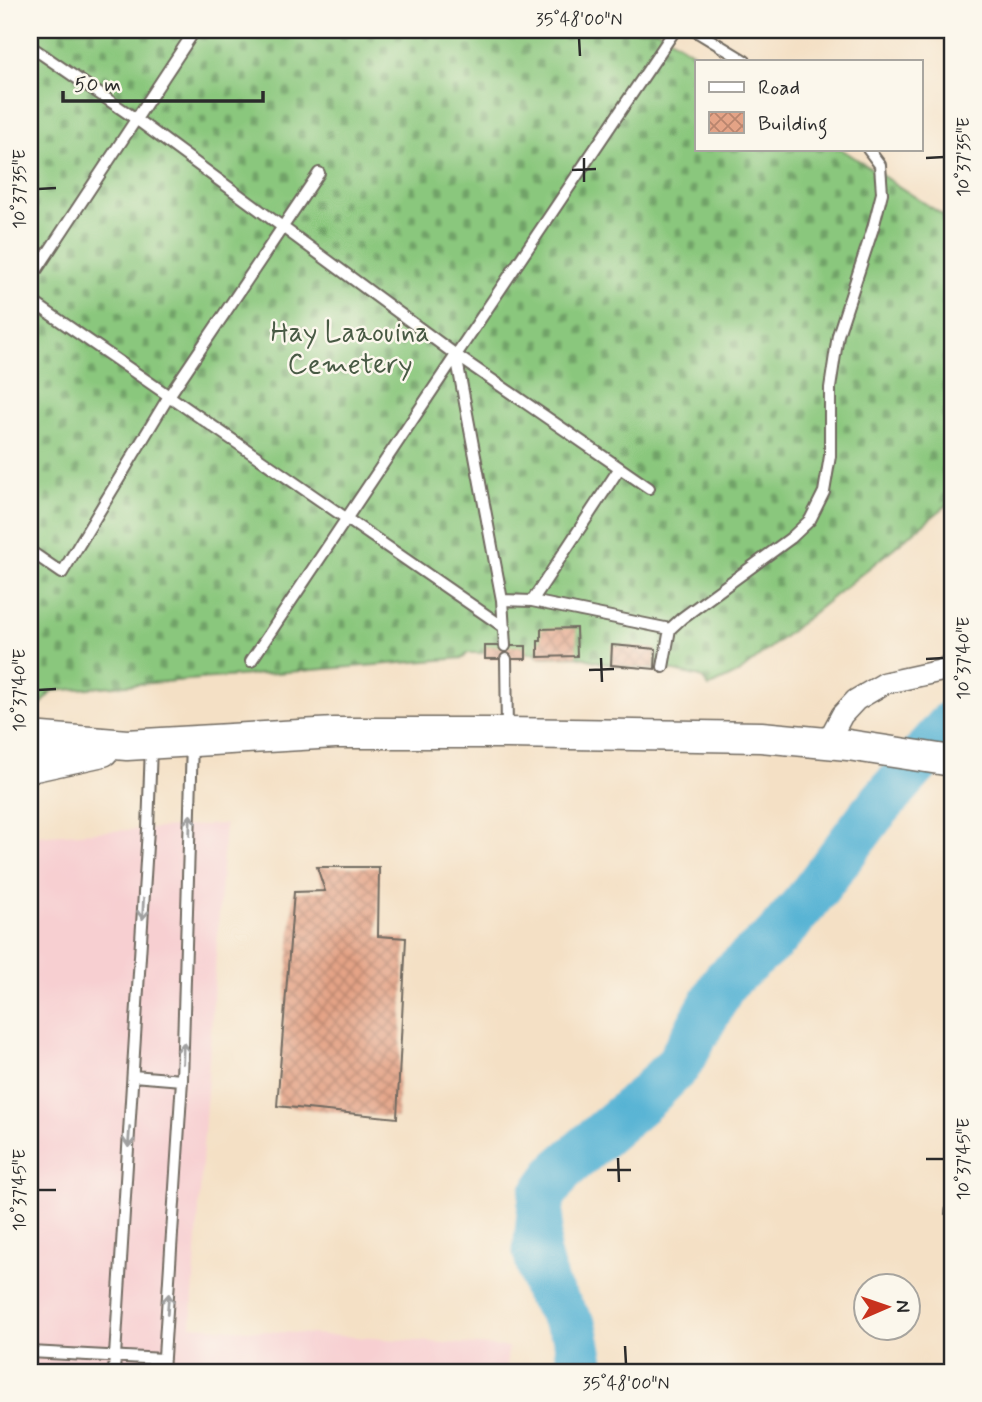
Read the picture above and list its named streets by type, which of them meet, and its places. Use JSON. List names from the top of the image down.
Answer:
{
  "parks": ["Hay Laaouina Cemetery"],
  "legend": ["Road", "Building"],
  "scale_bar": "50 m",
  "north": "right",
  "coordinates": [
    "35°48'00\"N",
    "10°37'35\"E",
    "10°37'40\"E",
    "10°37'45\"E"
  ]
}
